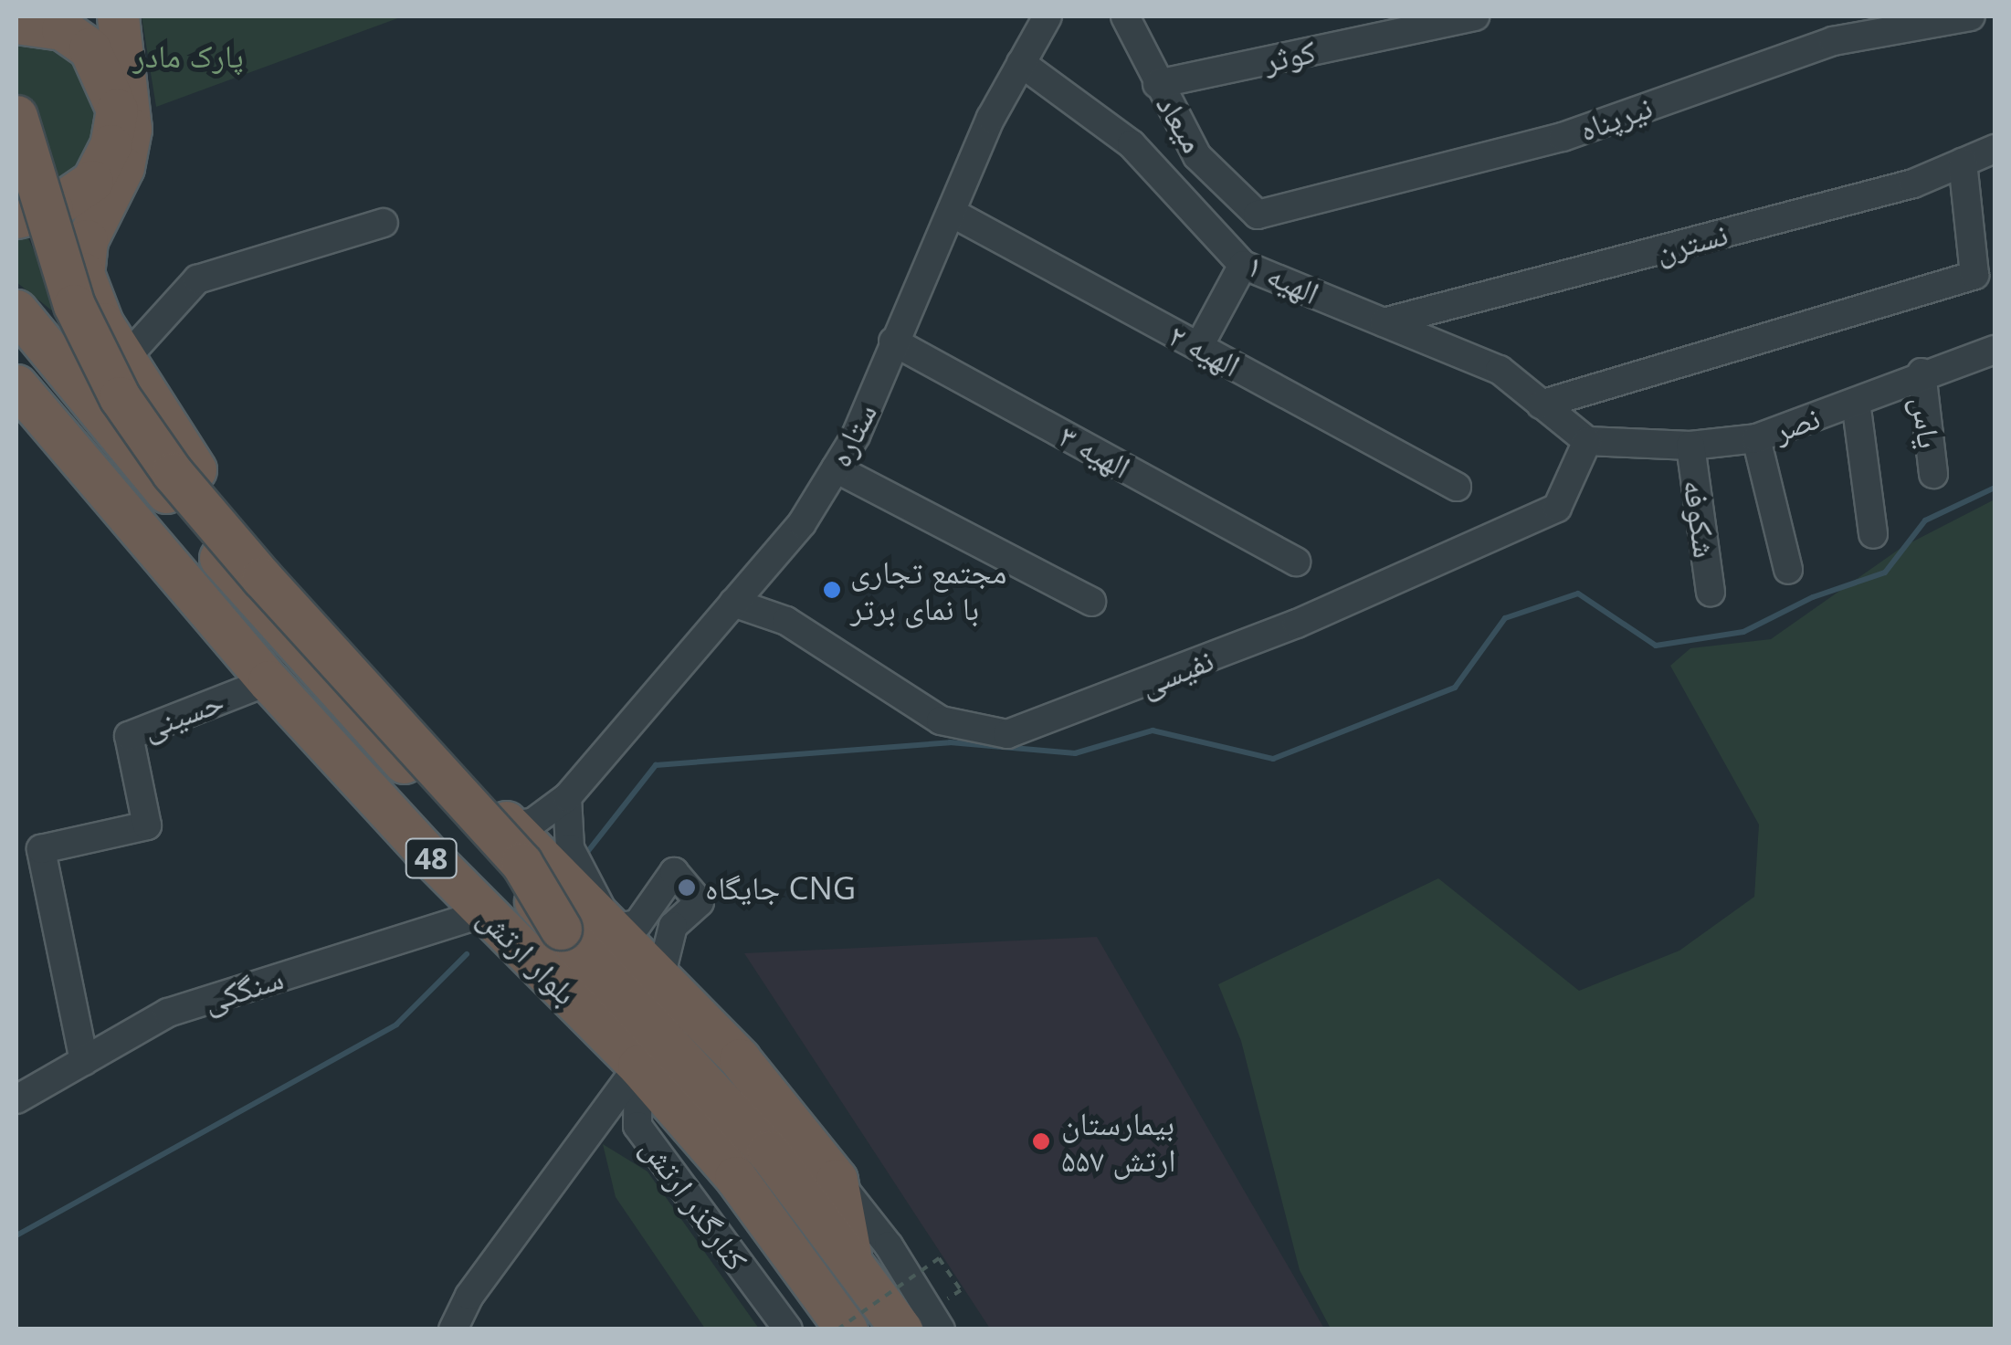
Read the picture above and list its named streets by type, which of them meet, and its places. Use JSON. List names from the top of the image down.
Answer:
{
  "streets": {
    "highway": ["48", "بلوار ارتش"],
    "street": [
      "کوثر",
      "نیرپناه",
      "میعاد",
      "نسترن",
      "الهیه ۱",
      "الهیه ۲",
      "یاس",
      "نصر",
      "ستاره",
      "الهیه ۳",
      "شکوفه",
      "نفیسی",
      "حسینی",
      "سنگکی",
      "کنارگذر ارتش"
    ]
  },
  "crossings": [
    ["کوثر", "میعاد"],
    ["نیرپناه", "میعاد"],
    ["نسترن", "الهیه ۱"],
    ["الهیه ۱", "نصر"],
    ["الهیه ۱", "ستاره"],
    ["الهیه ۱", "نفیسی"],
    ["الهیه ۲", "ستاره"],
    ["یاس", "نصر"],
    ["نصر", "شکوفه"],
    ["نصر", "نفیسی"],
    ["ستاره", "الهیه ۳"],
    ["ستاره", "نفیسی"],
    ["حسینی", "بلوار ارتش"],
    ["48", "بلوار ارتش"],
    ["بلوار ارتش", "سنگکی"],
    ["بلوار ارتش", "کنارگذر ارتش"]
  ],
  "parks": ["پارک مادر"],
  "places": ["مجتمع تجاری با نمای برتر", "جایگاه CNG", "بیمارستان ۵۵۷ ارتش"]
}
